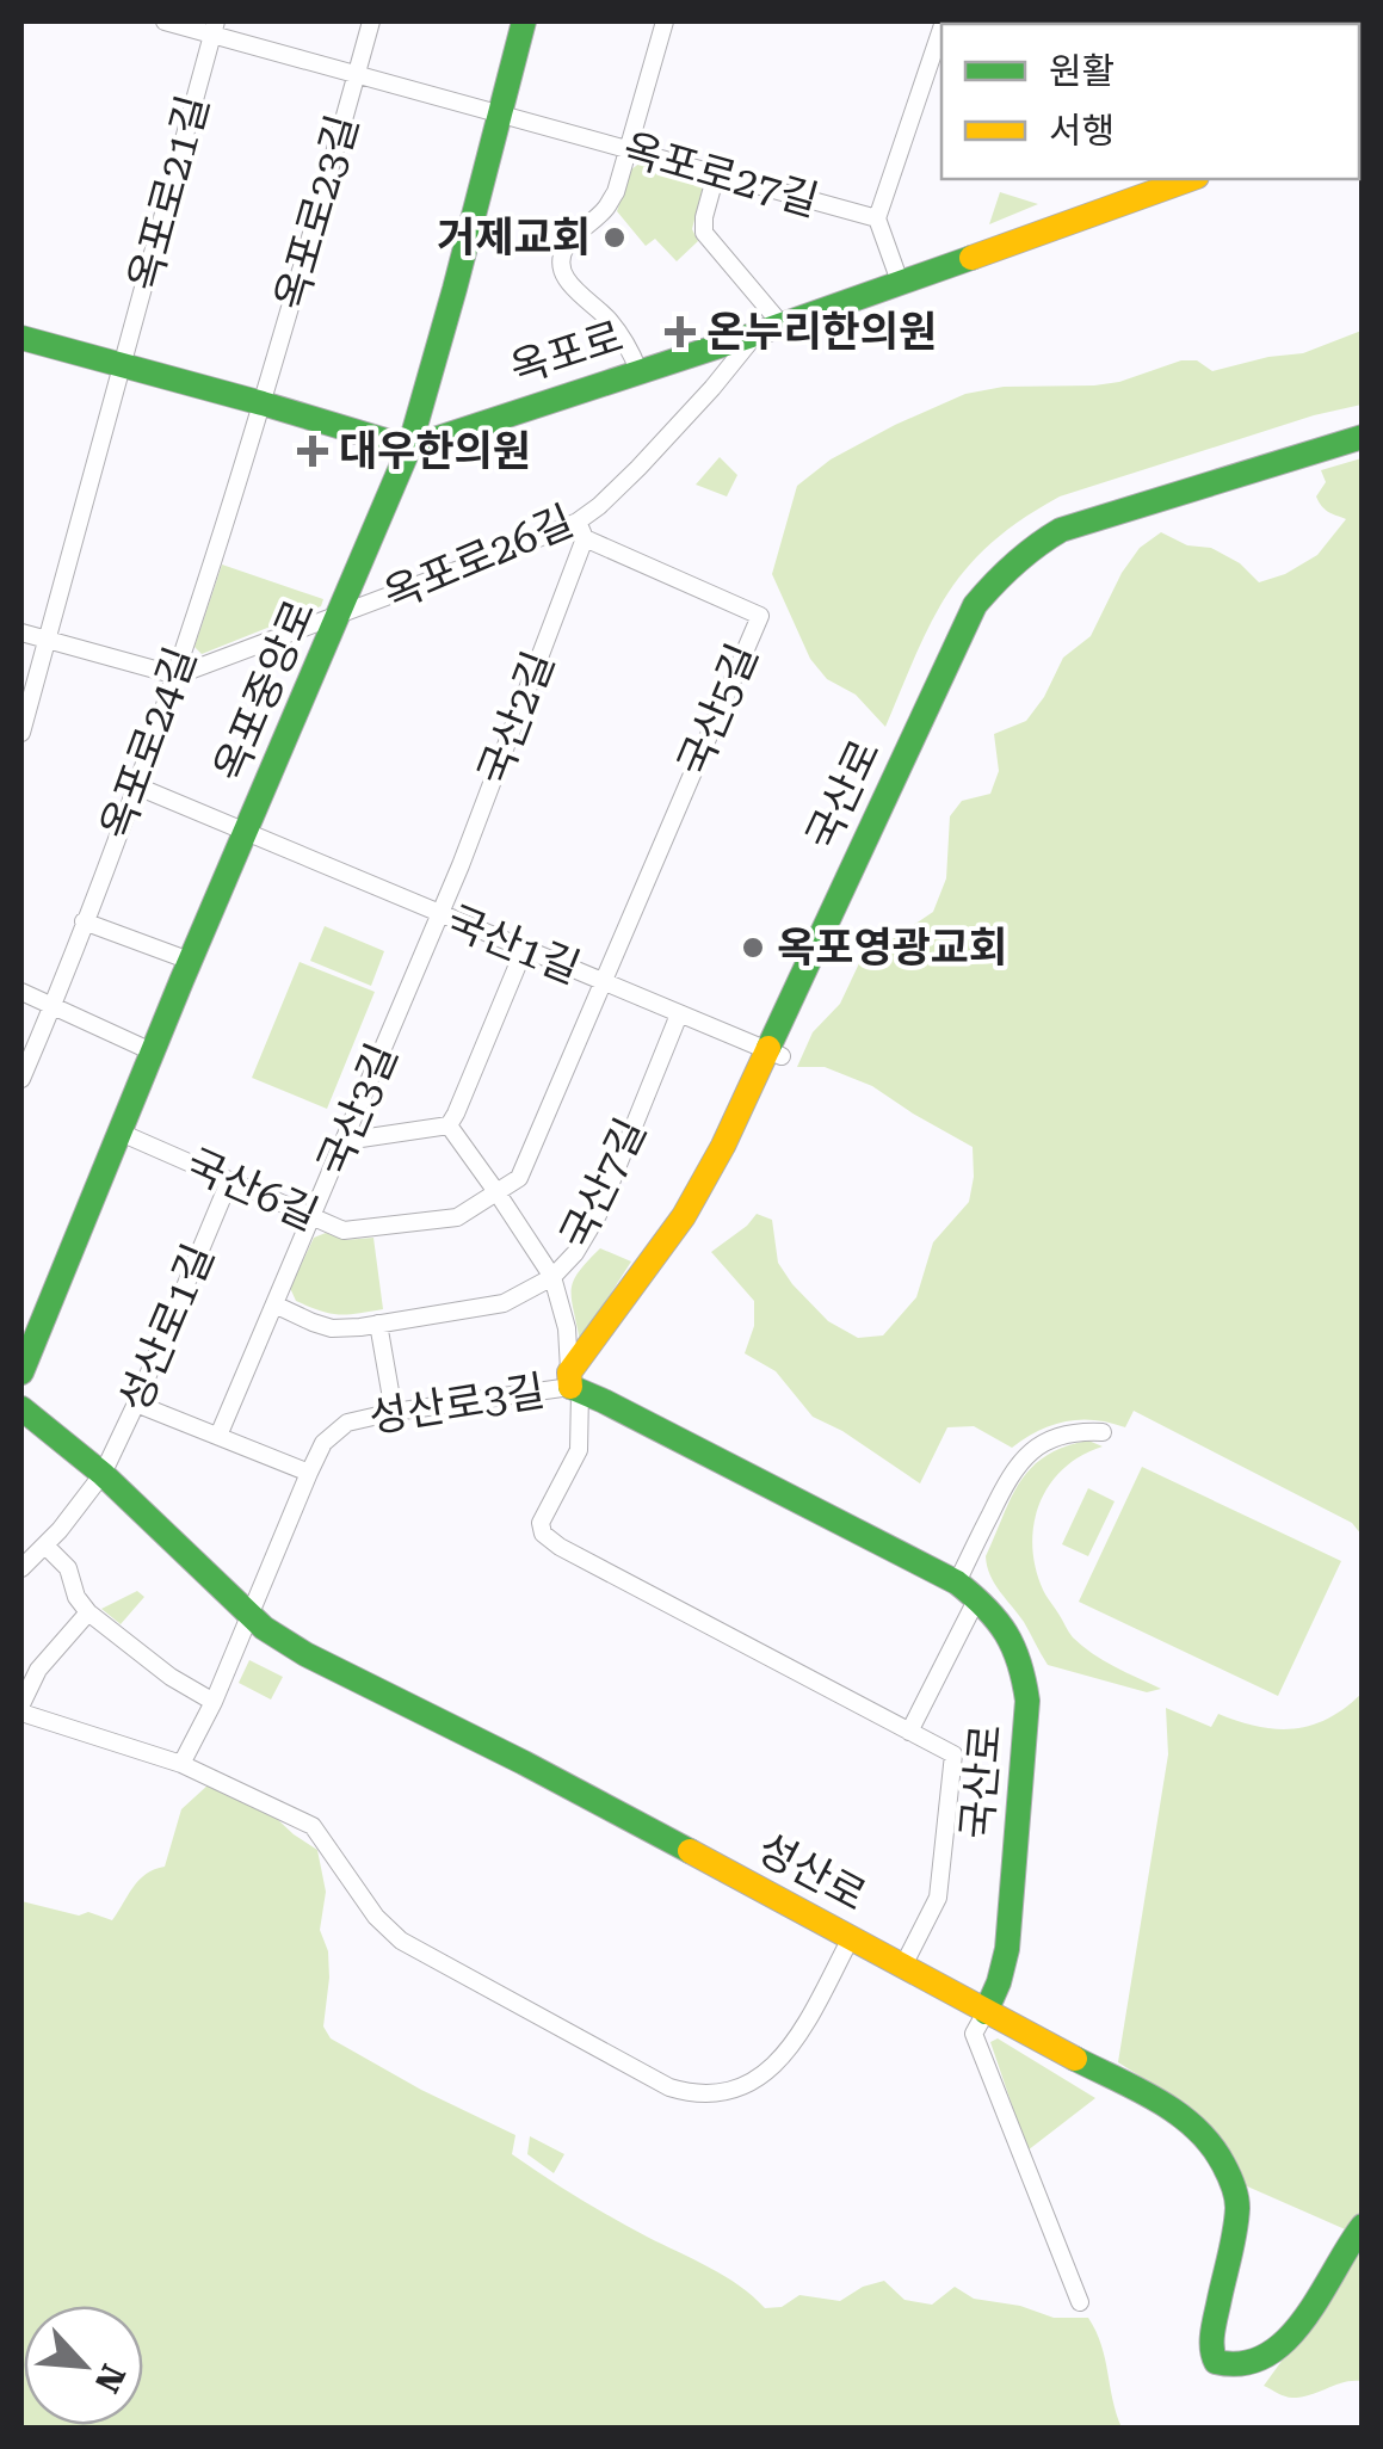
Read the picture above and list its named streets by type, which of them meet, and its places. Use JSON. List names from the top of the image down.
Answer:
{
  "streets": {
    "street": [
      "옥포로27길",
      "옥포로21길",
      "옥포로23길",
      "옥포로",
      "옥포로26길",
      "옥포중앙로",
      "국산5길",
      "국산2길",
      "옥포로24길",
      "국산로",
      "국산1길",
      "국산3길",
      "국산7길",
      "국산6길",
      "성산로1길",
      "성산로3길",
      "성산로"
    ]
  },
  "crossings": [
    ["옥포로27길", "옥포로21길"],
    ["옥포로27길", "옥포로23길"],
    ["옥포로27길", "옥포로"],
    ["옥포로27길", "옥포중앙로"],
    ["옥포로23길", "옥포로24길"],
    ["옥포로", "옥포로26길"],
    ["옥포로", "옥포중앙로"],
    ["옥포로26길", "옥포중앙로"],
    ["옥포로26길", "국산5길"],
    ["옥포로26길", "국산2길"],
    ["옥포로26길", "옥포로24길"],
    ["옥포중앙로", "국산1길"],
    ["옥포중앙로", "국산6길"],
    ["국산5길", "국산2길"],
    ["국산5길", "국산1길"],
    ["국산5길", "국산6길"],
    ["국산2길", "국산1길"],
    ["국산2길", "국산3길"],
    ["옥포로24길", "국산1길"],
    ["국산로", "국산1길"],
    ["국산로", "성산로3길"],
    ["국산로", "성산로"],
    ["국산1길", "국산3길"],
    ["국산1길", "국산7길"],
    ["국산1길", "국산6길"],
    ["국산3길", "국산7길"],
    ["국산3길", "국산6길"],
    ["국산6길", "성산로1길"],
    ["성산로1길", "성산로"],
    ["성산로3길", "성산로"]
  ],
  "places": {
    "other": ["거제교회", "옥포영광교회"],
    "health": ["온누리한의원", "대우한의원"]
  },
  "legend": ["원활", "서행"],
  "north": "bottom right"
}
